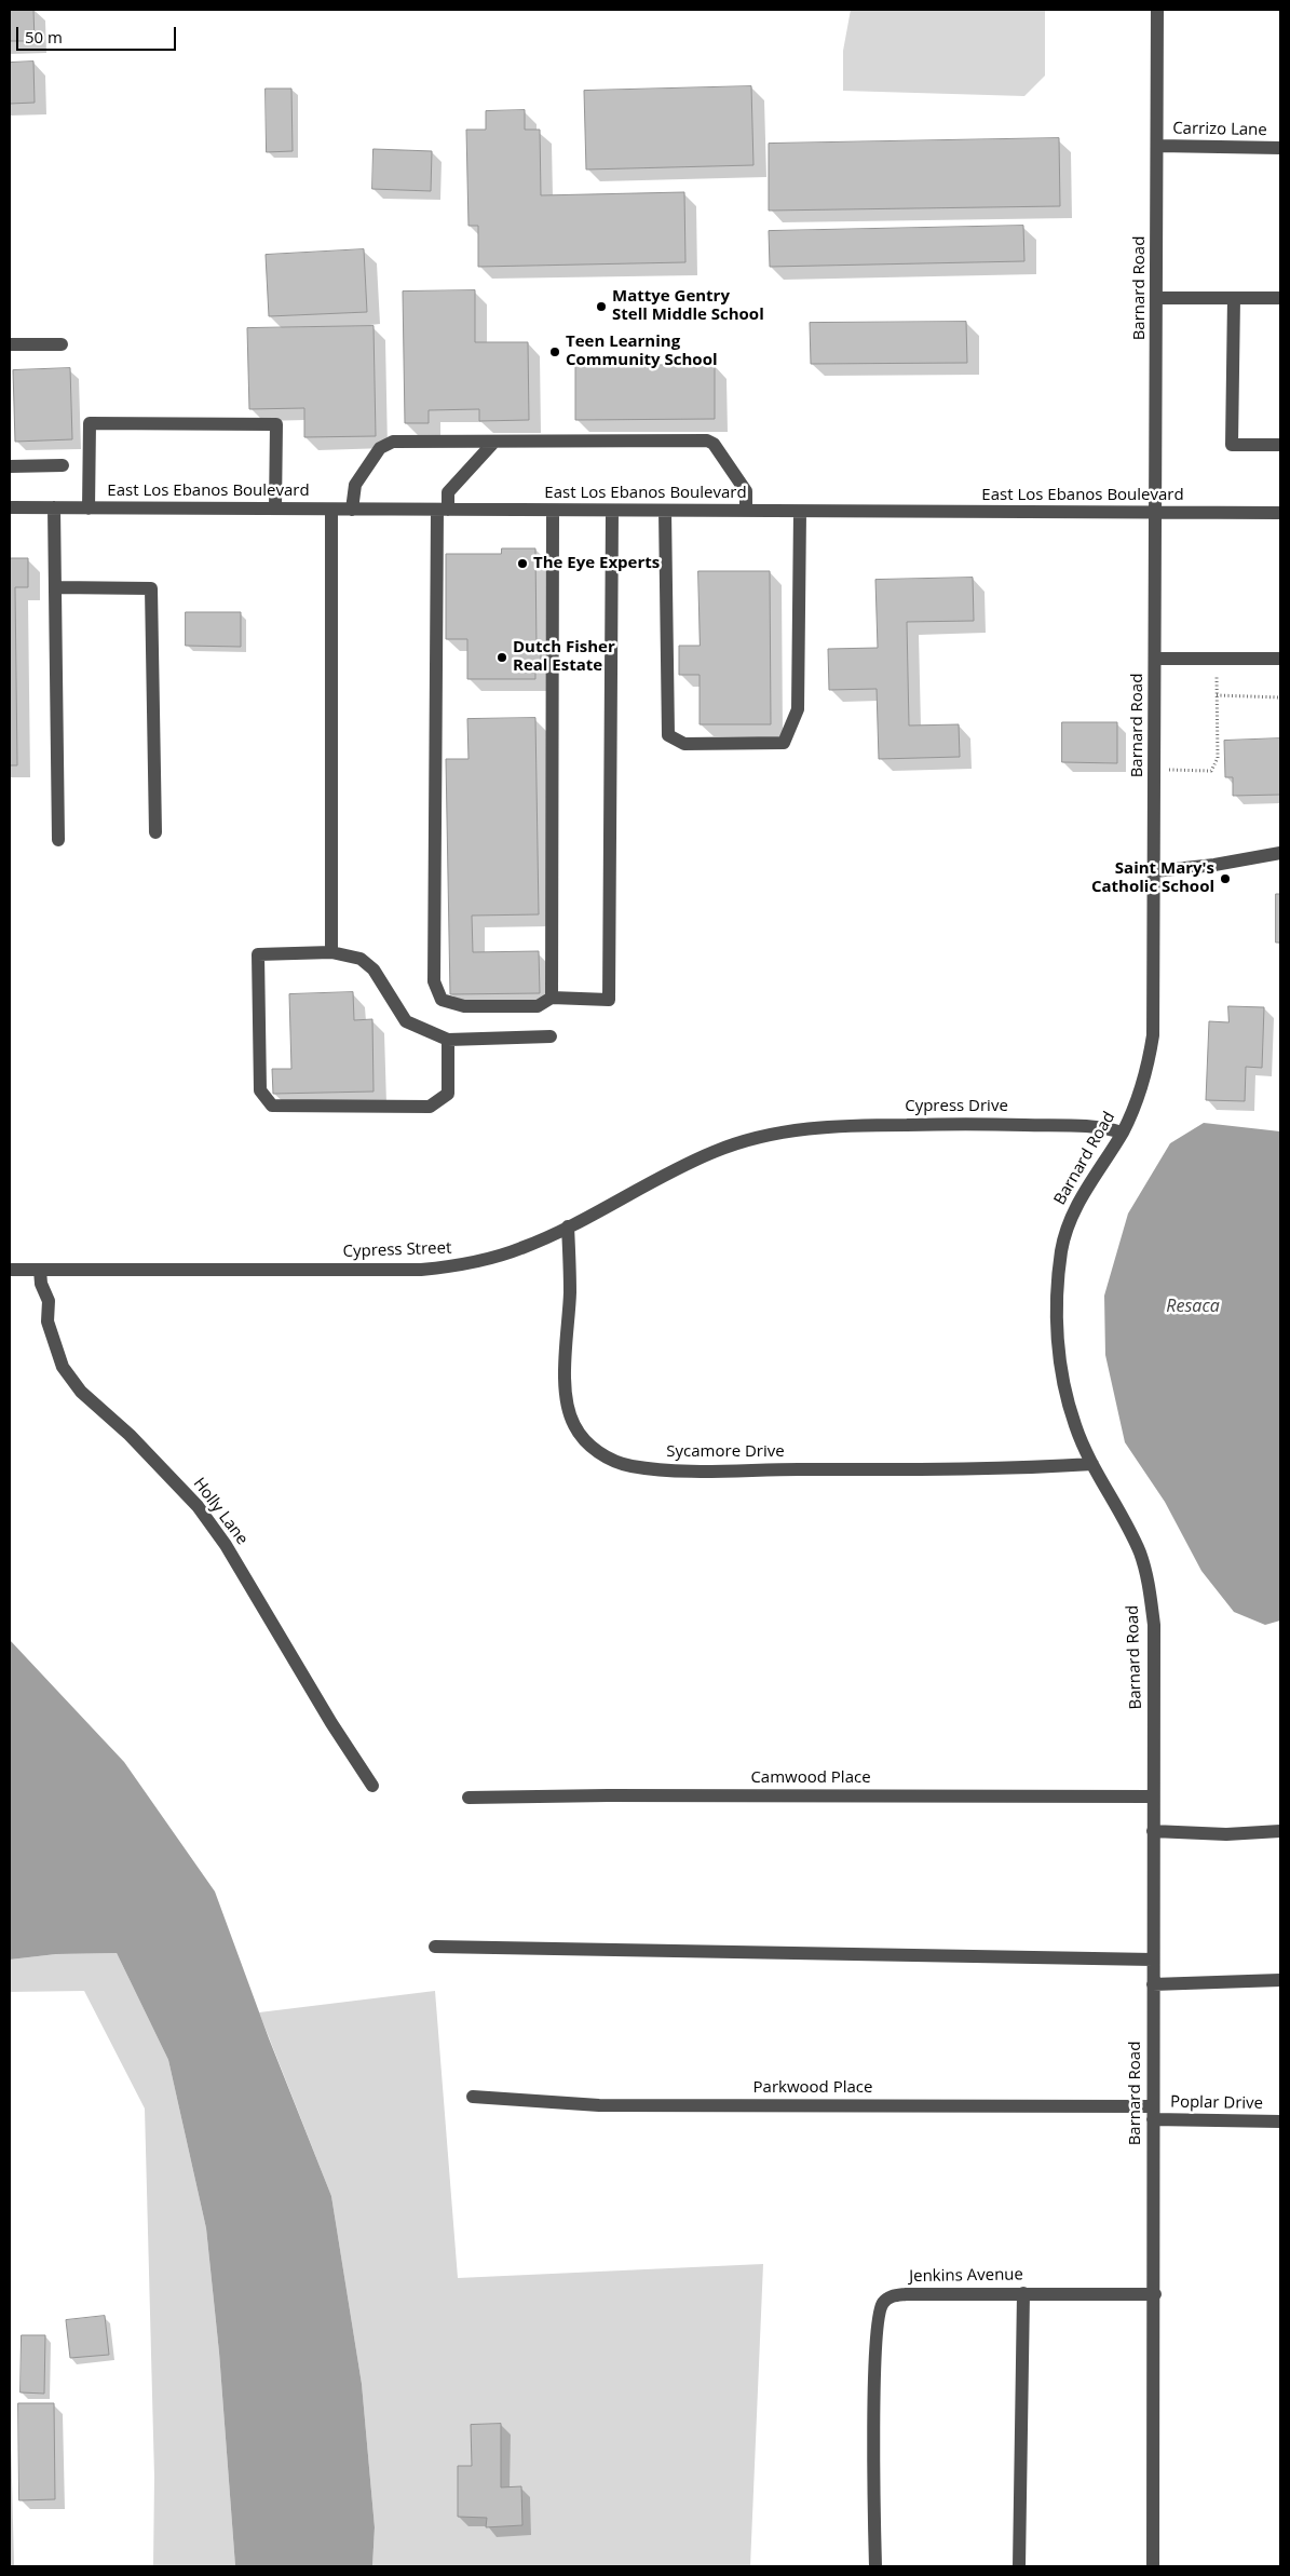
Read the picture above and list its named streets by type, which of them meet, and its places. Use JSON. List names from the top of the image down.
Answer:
{
  "streets": {
    "street": [
      "Carrizo Lane",
      "Barnard Road",
      "East Los Ebanos Boulevard",
      "Cypress Drive",
      "Cypress Street",
      "Sycamore Drive",
      "Holly Lane",
      "Camwood Place",
      "Parkwood Place",
      "Poplar Drive",
      "Jenkins Avenue"
    ]
  },
  "crossings": [
    ["Carrizo Lane", "Barnard Road"],
    ["Barnard Road", "East Los Ebanos Boulevard"],
    ["Barnard Road", "Cypress Drive"],
    ["Barnard Road", "Sycamore Drive"],
    ["Barnard Road", "Camwood Place"],
    ["Barnard Road", "Parkwood Place"],
    ["Barnard Road", "Poplar Drive"],
    ["Barnard Road", "Jenkins Avenue"],
    ["Cypress Drive", "Cypress Street"],
    ["Cypress Street", "Sycamore Drive"],
    ["Cypress Street", "Holly Lane"],
    ["Parkwood Place", "Poplar Drive"]
  ],
  "water": ["Resaca"],
  "places": [
    "Mattye Gentry Stell Middle School",
    "Teen Learning Community School",
    "The Eye Experts",
    "Dutch Fisher Real Estate",
    "Saint Mary's Catholic School"
  ],
  "scale_bar": "50 m"
}
